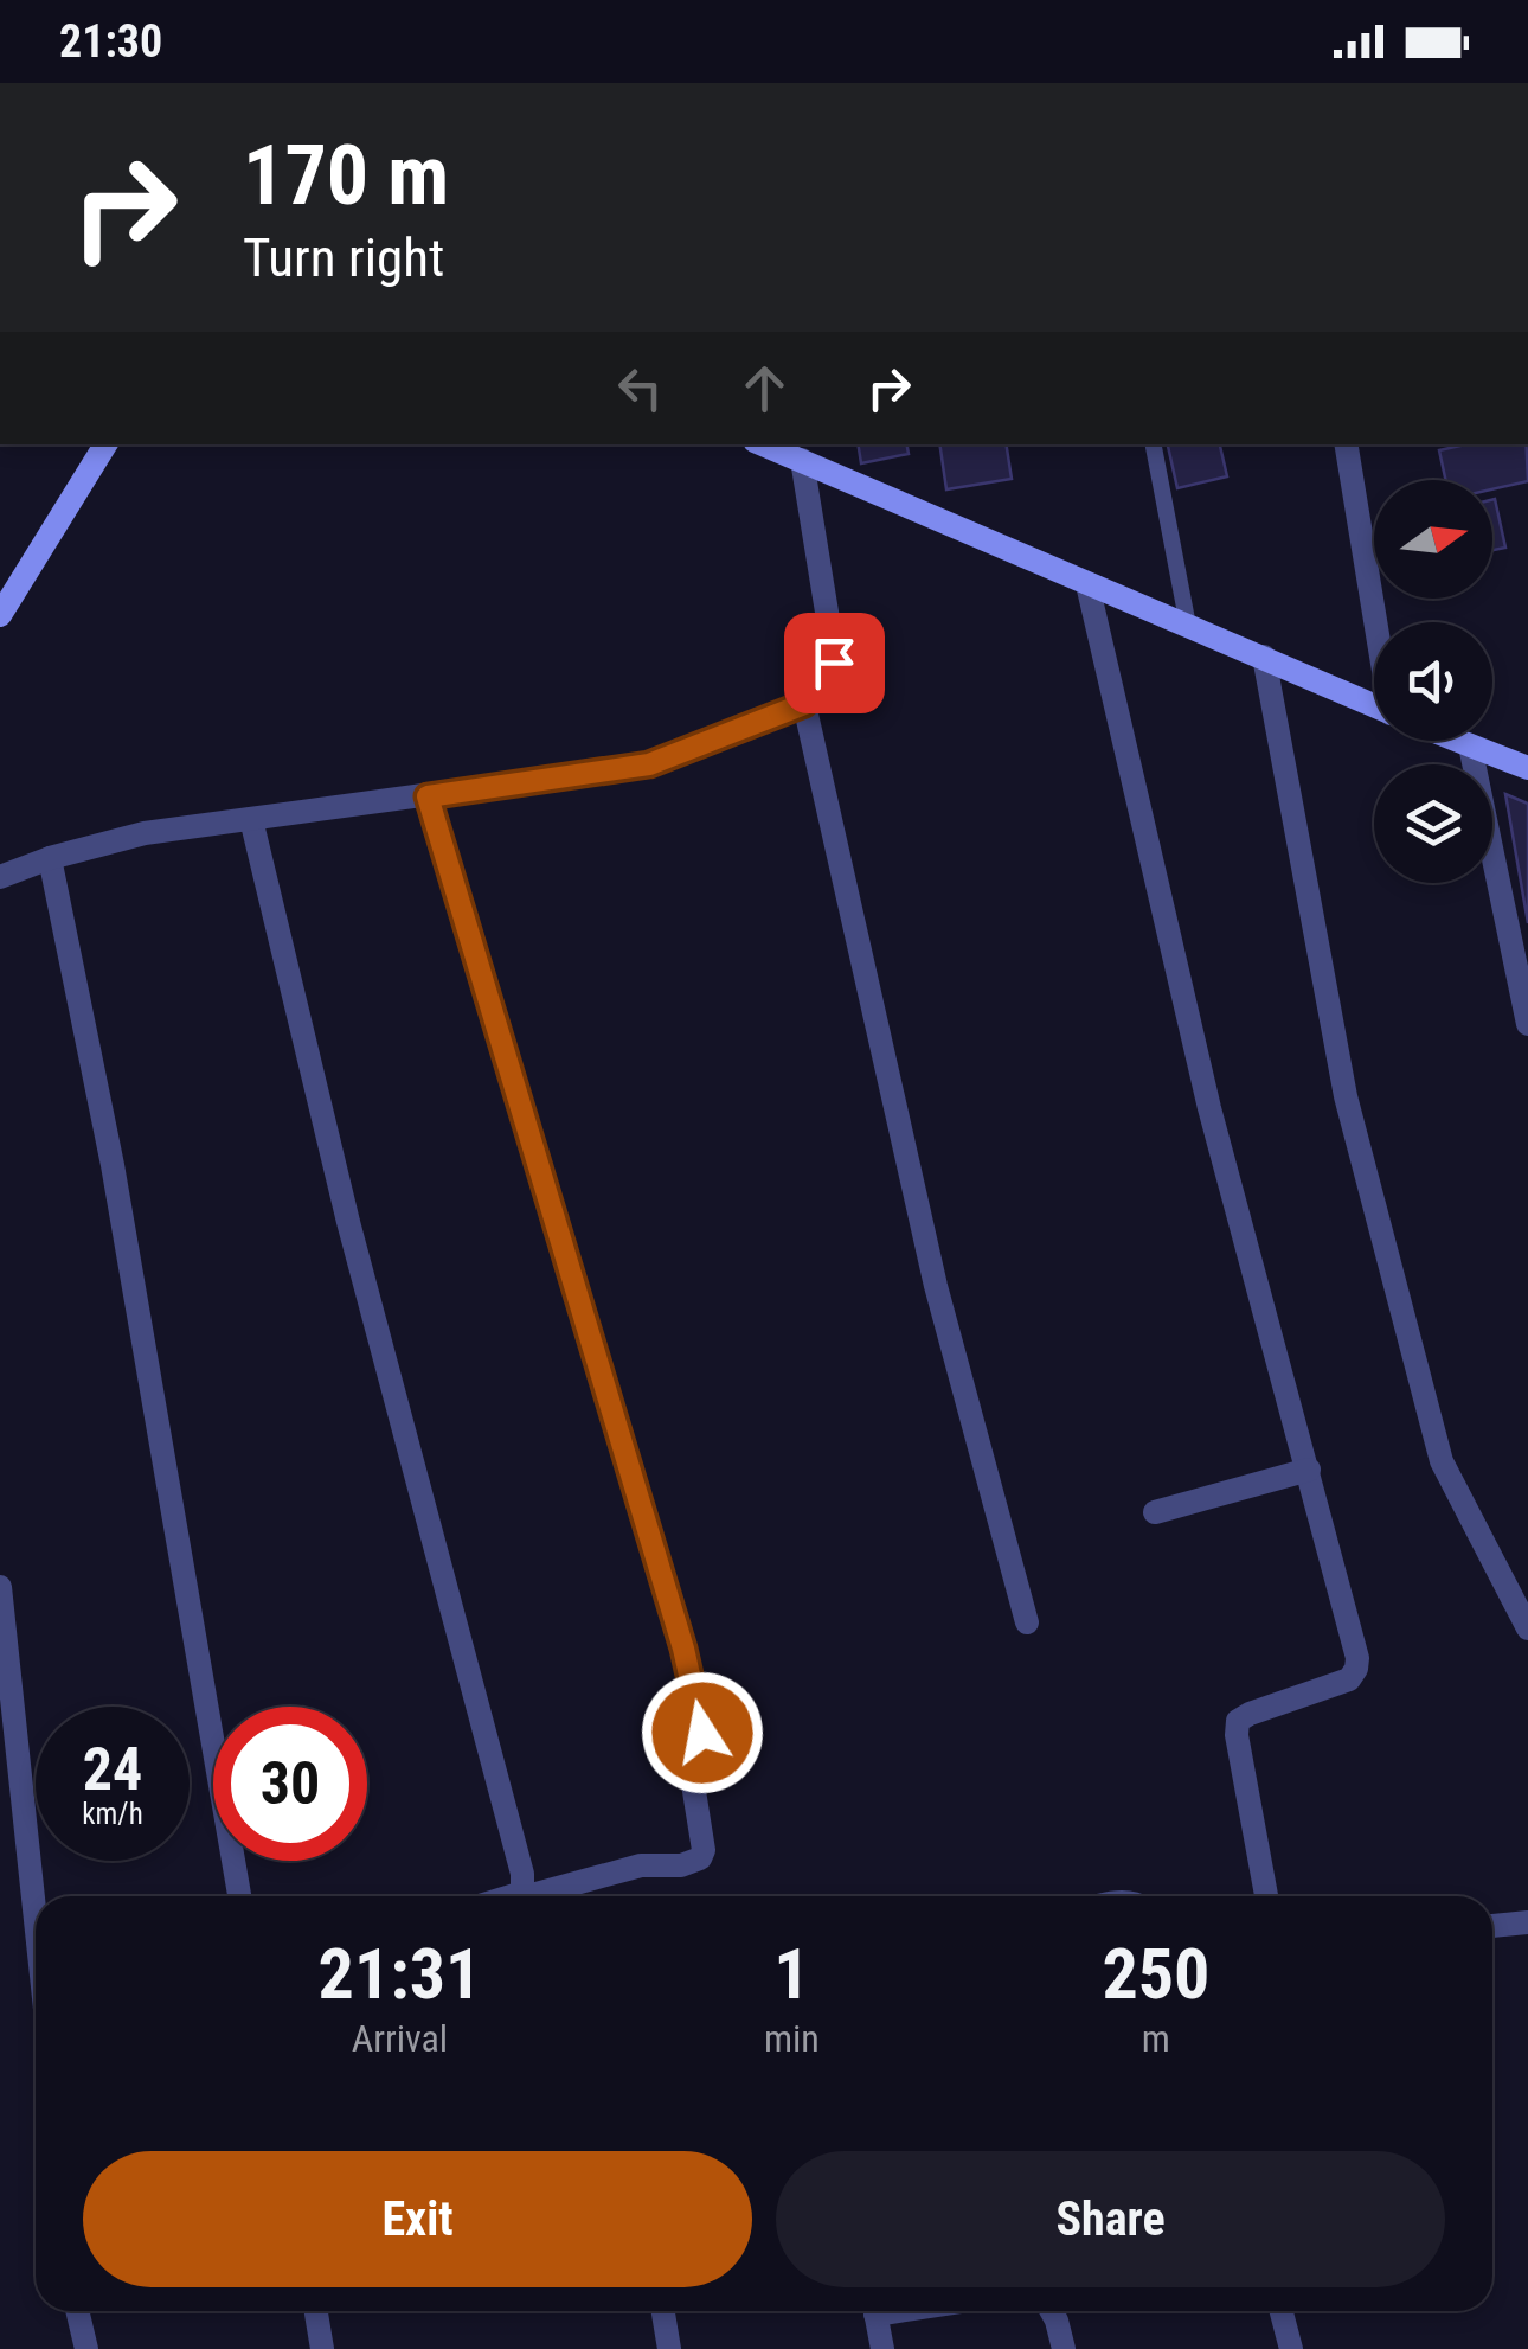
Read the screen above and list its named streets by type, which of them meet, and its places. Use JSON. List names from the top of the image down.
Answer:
{
  "north": "right",
  "page": {
    "status": "21:30",
    "turn": ["170 m", "Turn right"],
    "speed": "24 km/h",
    "limit": "30",
    "eta": [
      "21:31",
      "Arrival",
      "1",
      "min",
      "250",
      "m"
    ],
    "buttons": ["Exit", "Share"]
  }
}
